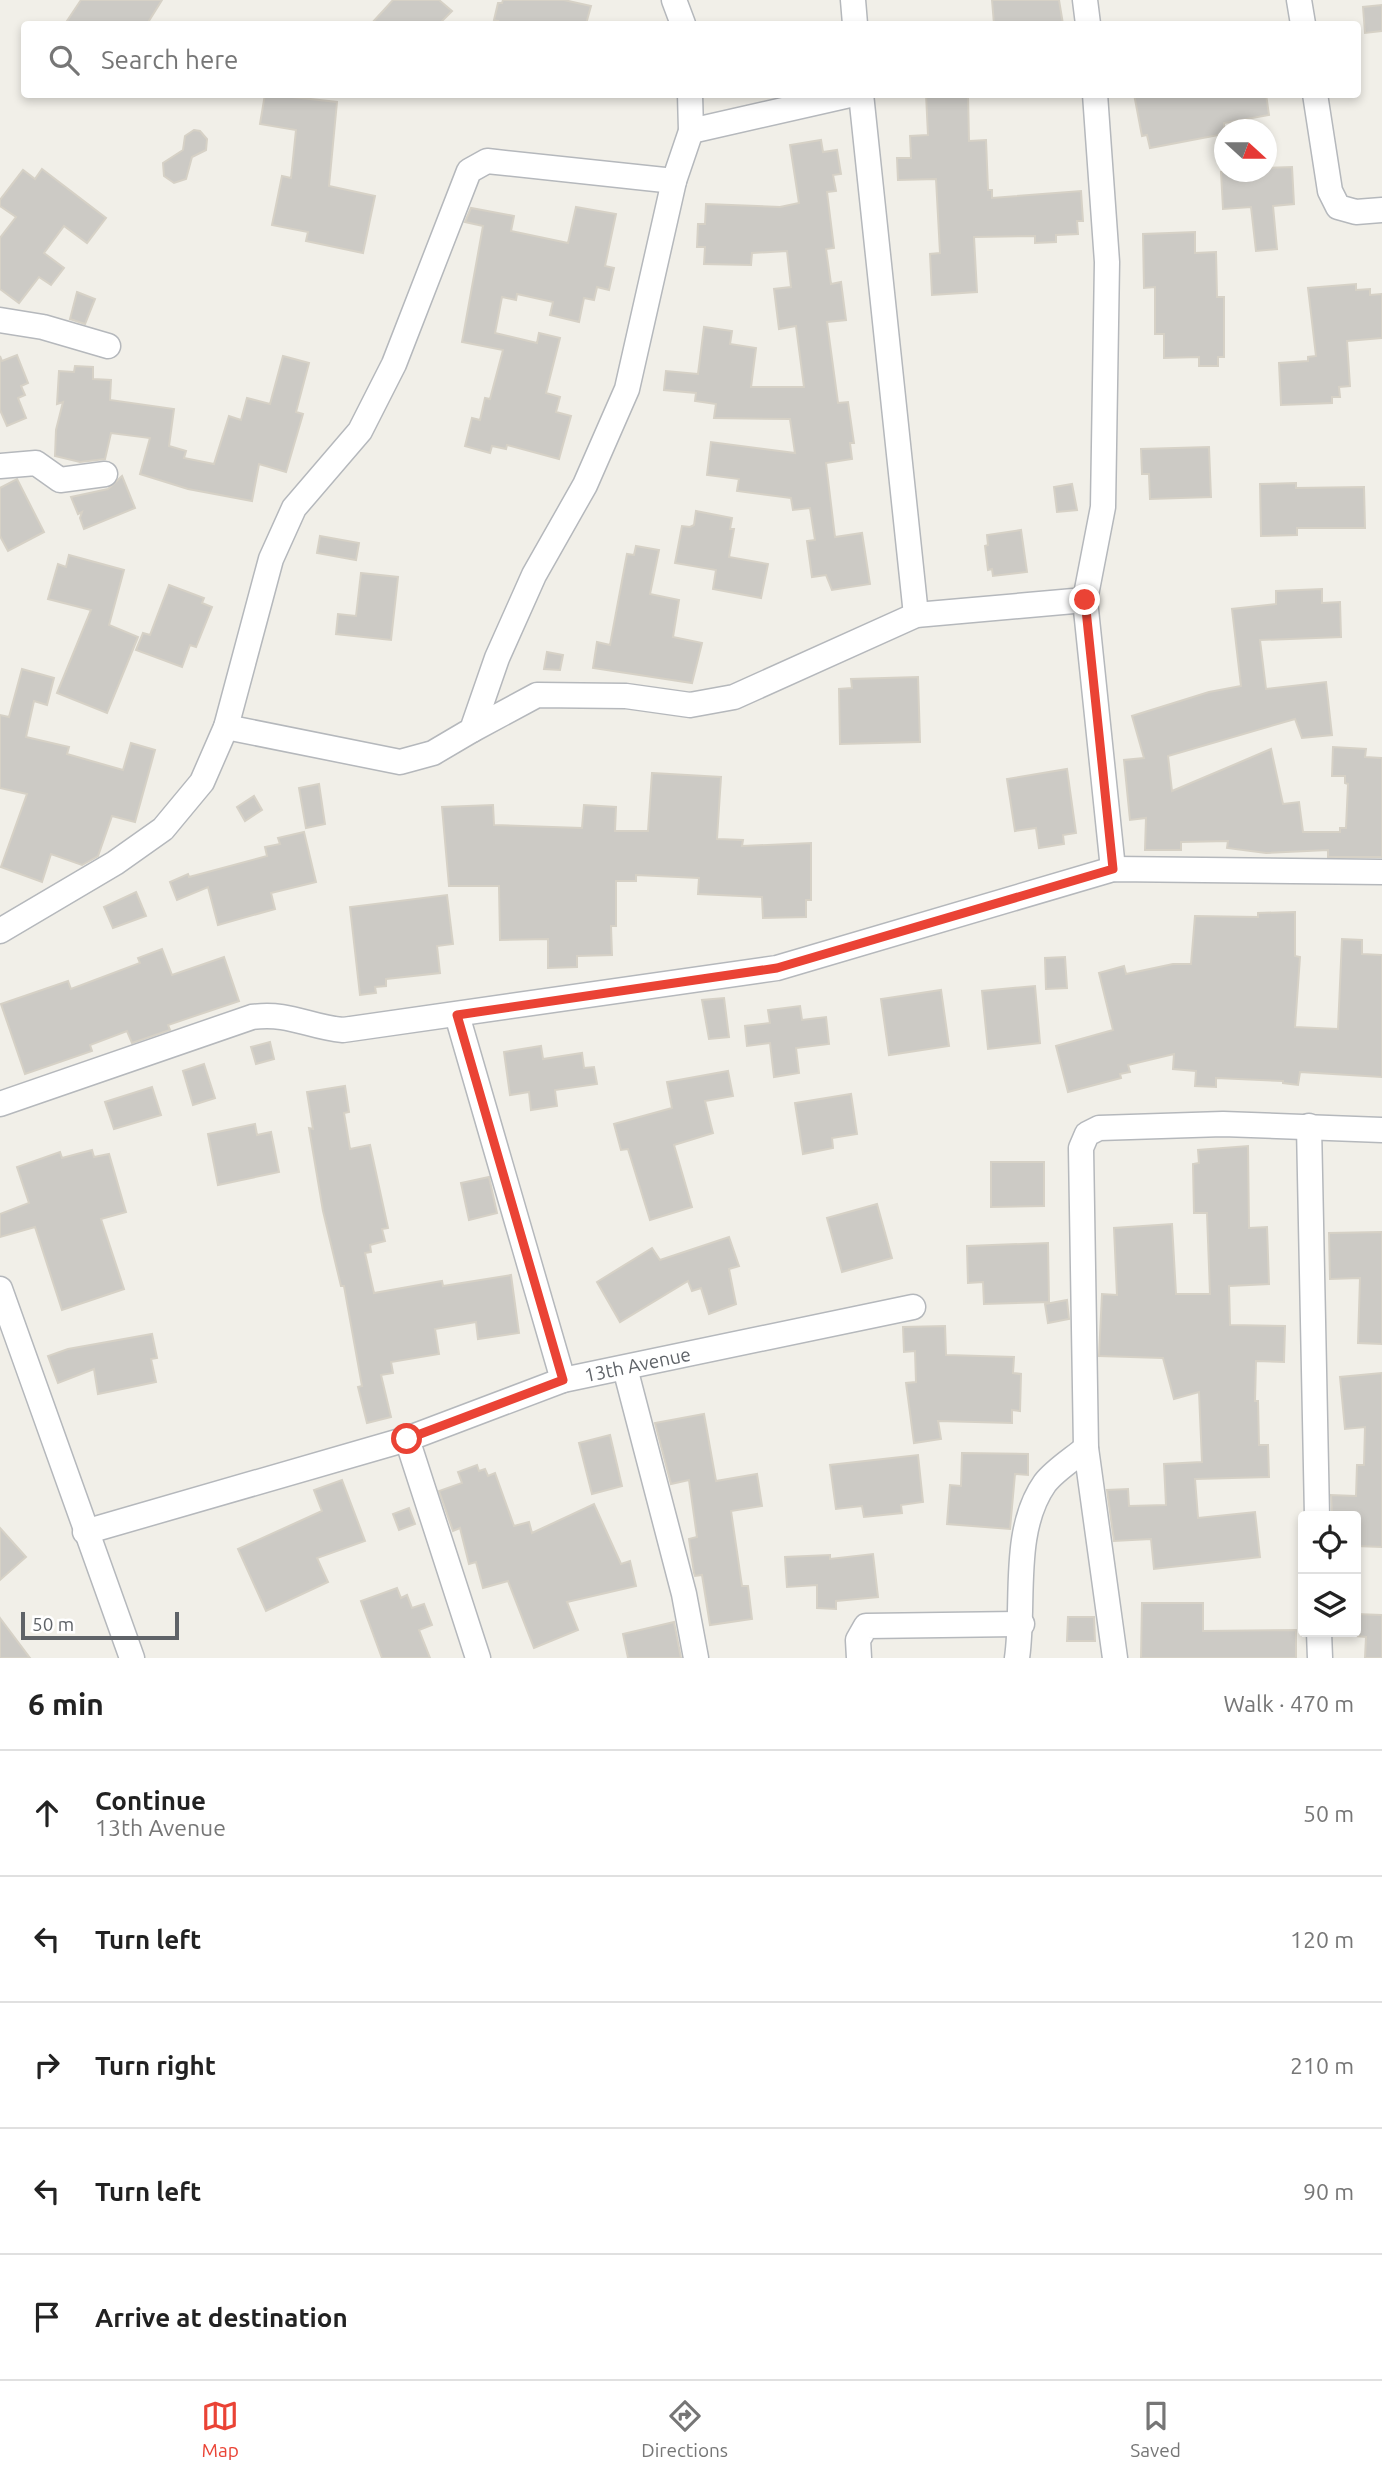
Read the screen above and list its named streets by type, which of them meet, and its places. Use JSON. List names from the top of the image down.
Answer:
{
  "streets": {
    "street": ["13th Avenue"]
  },
  "scale_bar": "50 m",
  "north": "right",
  "page": {
    "search": "Search here",
    "scale": "50 m",
    "heading": ["6 min", "Walk · 470 m"],
    "list": [
      ["Continue", "13th Avenue", "50 m"],
      ["Turn left", "120 m"],
      ["Turn right", "210 m"],
      ["Turn left", "90 m"],
      "Arrive at destination"
    ],
    "nav": ["Map", "Directions", "Saved"]
  }
}
